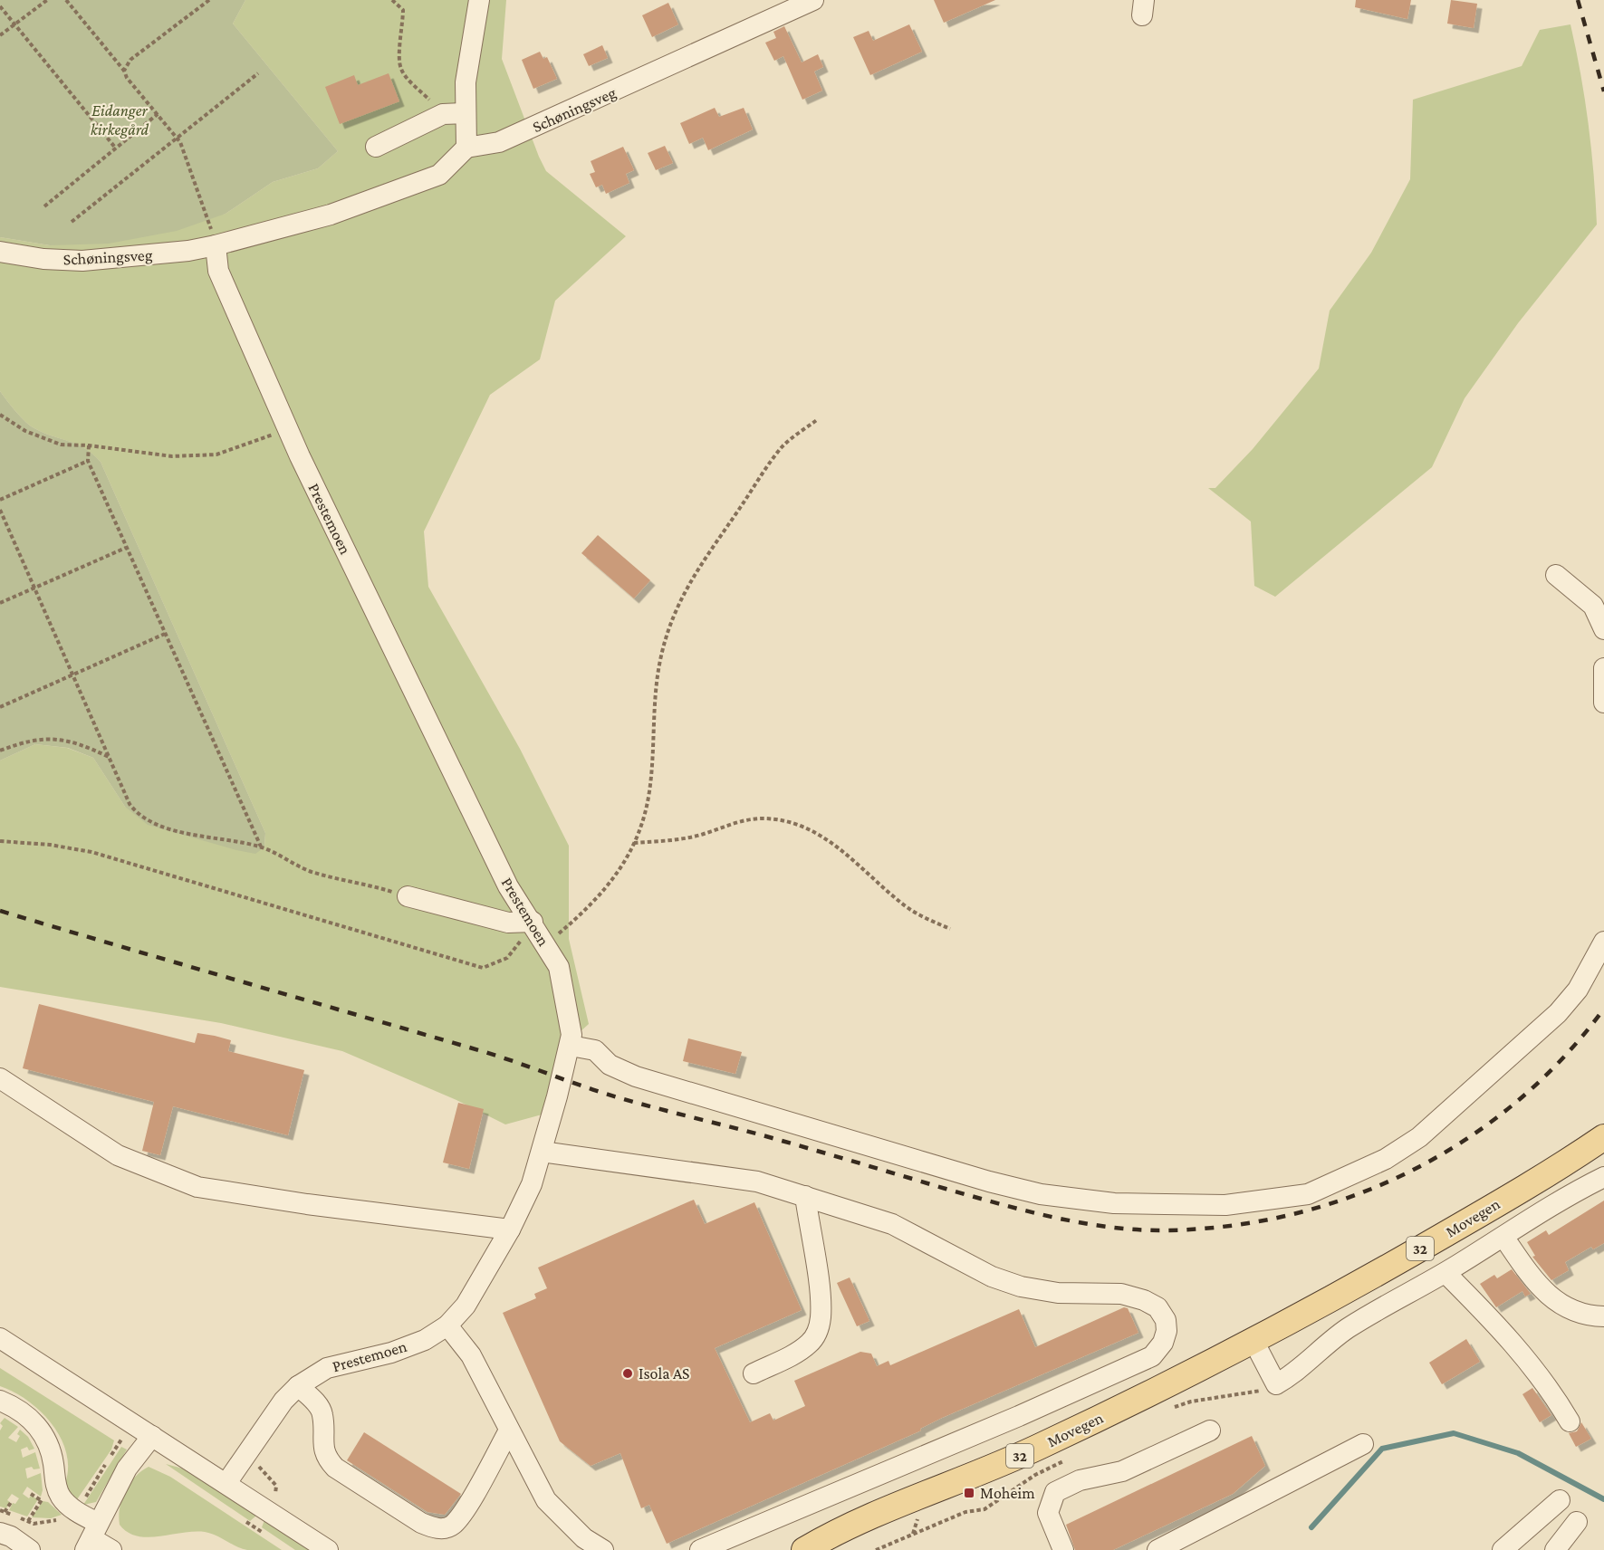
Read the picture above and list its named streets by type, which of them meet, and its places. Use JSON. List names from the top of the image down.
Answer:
{
  "streets": {
    "main road": ["Movegen", "32"],
    "street": ["Schøningsveg", "Prestemoen"]
  },
  "crossings": [
    ["Schøningsveg", "Prestemoen"]
  ],
  "parks": ["Eidanger kirkegård"],
  "places": {
    "other": ["Isola AS"],
    "transit": ["Moheim"]
  }
}
